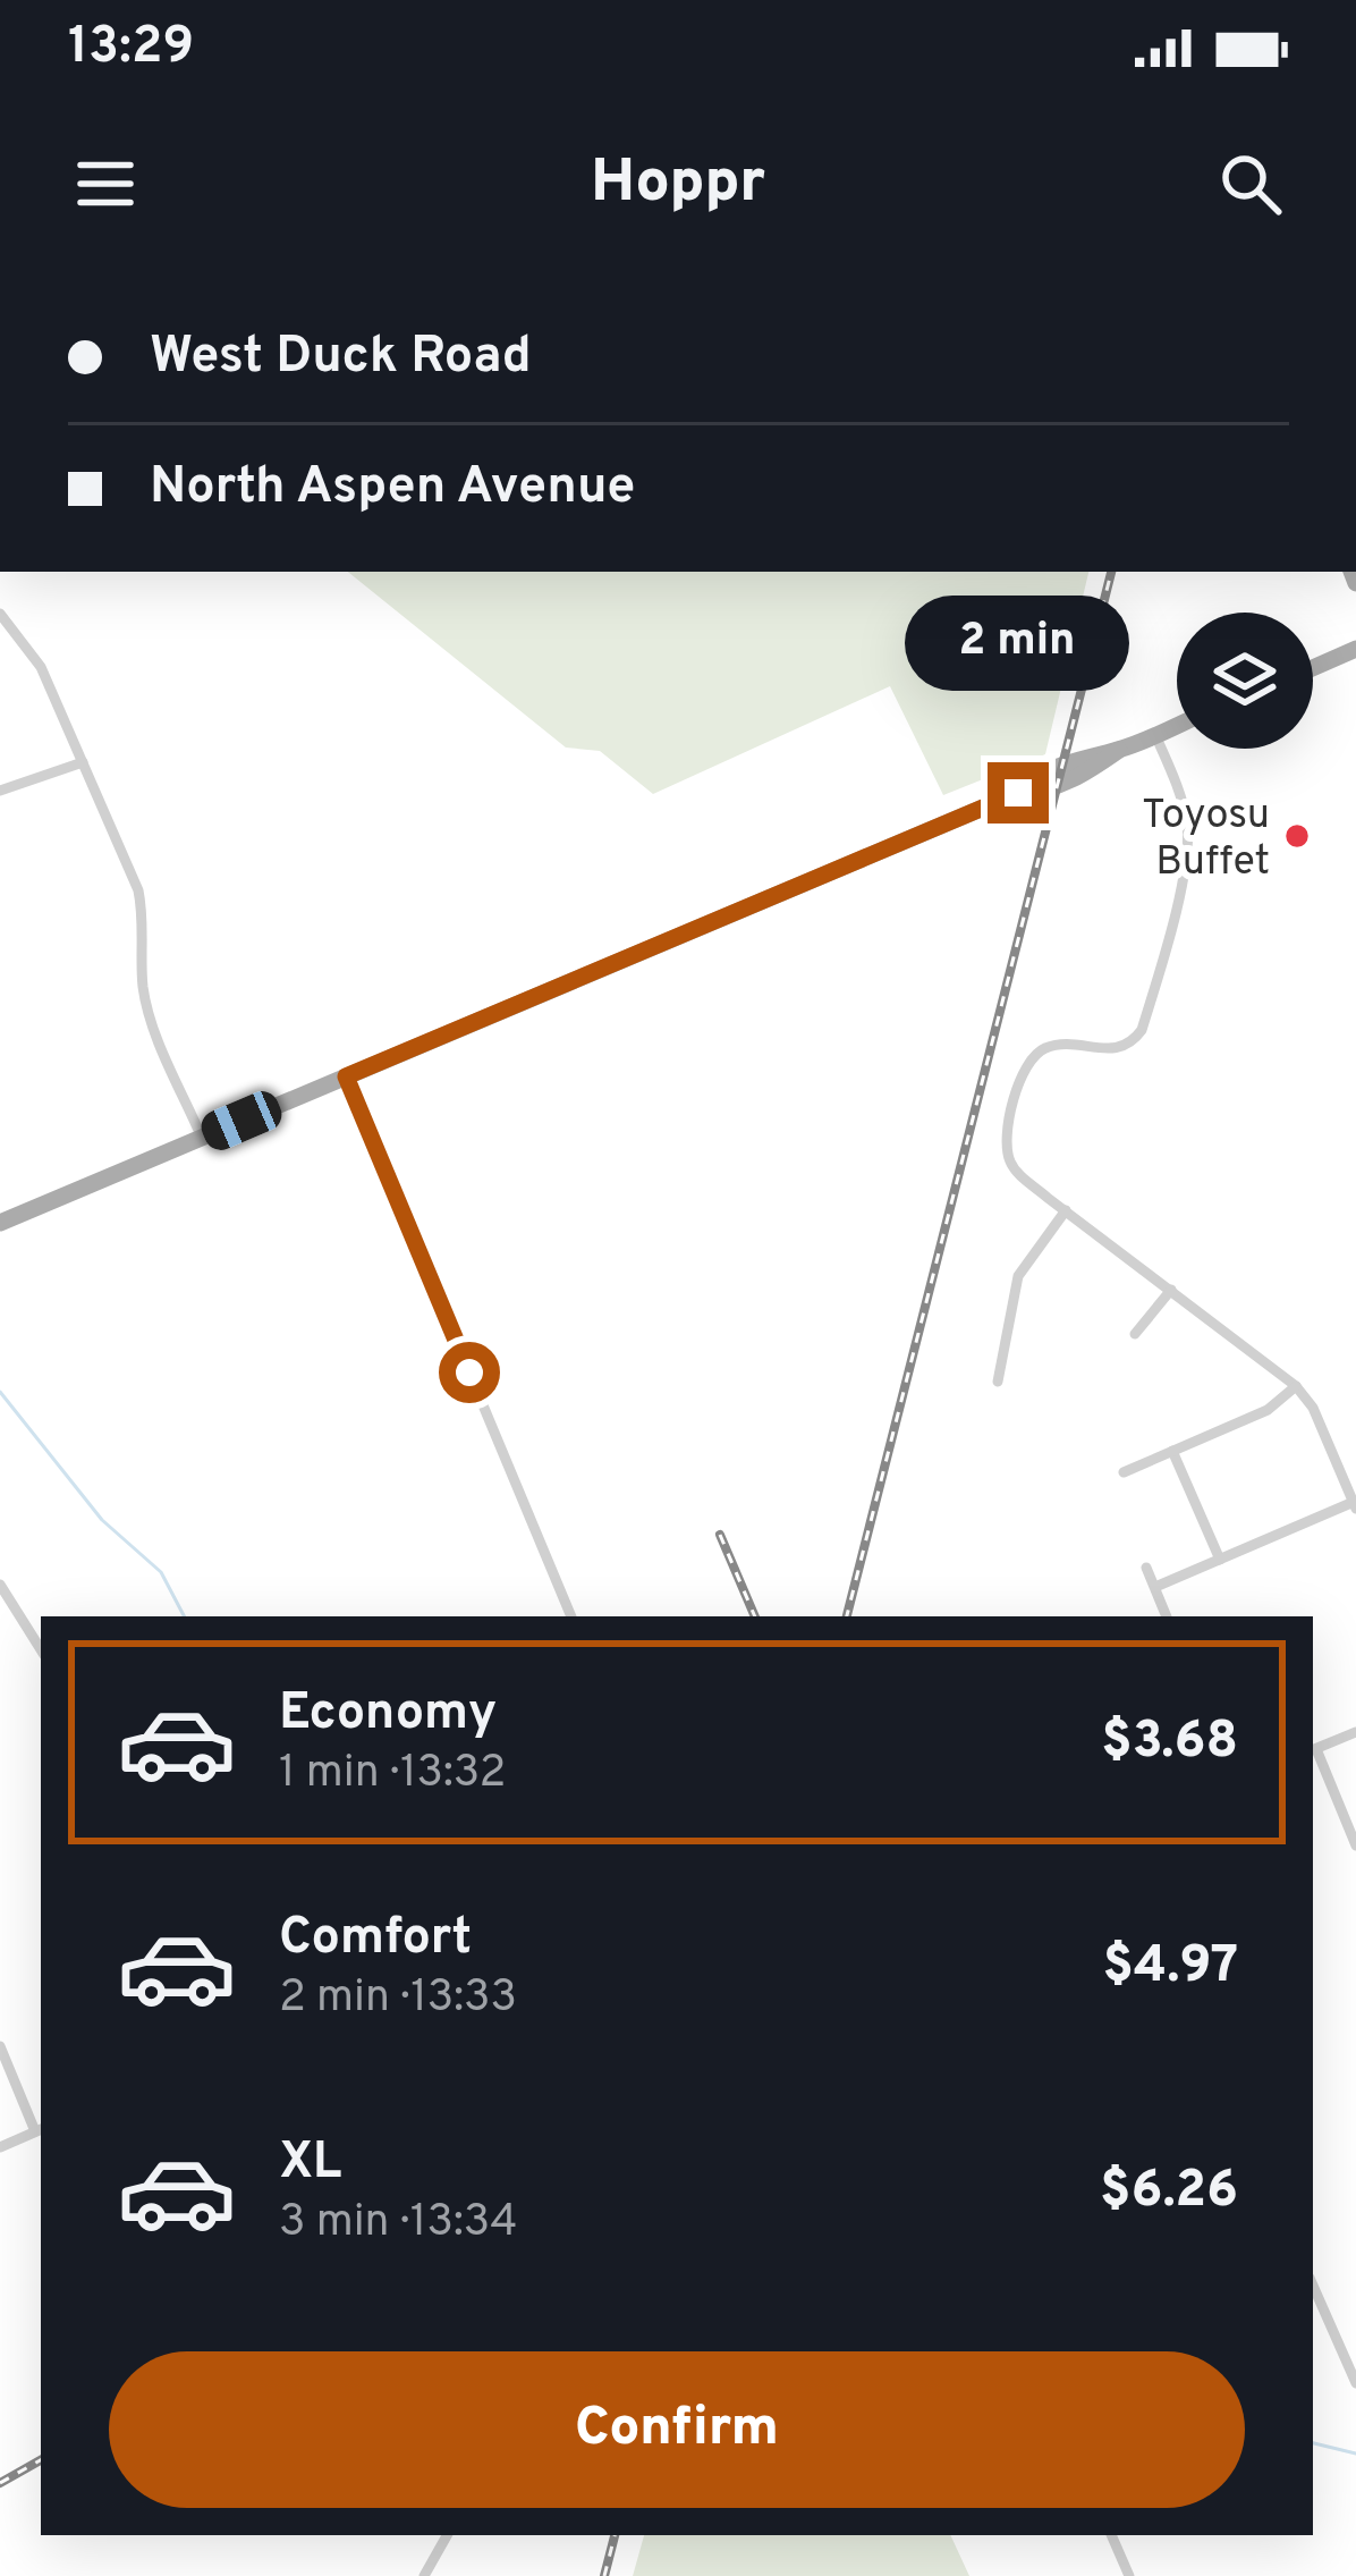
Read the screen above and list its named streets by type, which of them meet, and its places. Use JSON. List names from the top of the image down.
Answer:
{
  "places": ["Toyosu Buffet"],
  "page": {
    "status": "13:29",
    "header": "Hoppr",
    "banner": ["West Duck Road", "North Aspen Avenue"],
    "bubble": "2 min",
    "list": [
      {
        "name": "Economy",
        "note": "1 min · 13:32",
        "value": "$3.68"
      },
      {
        "name": "Comfort",
        "note": "2 min · 13:33",
        "value": "$4.97"
      },
      {
        "name": "XL",
        "note": "3 min · 13:34",
        "value": "$6.26"
      }
    ],
    "buttons": "Confirm"
  }
}
